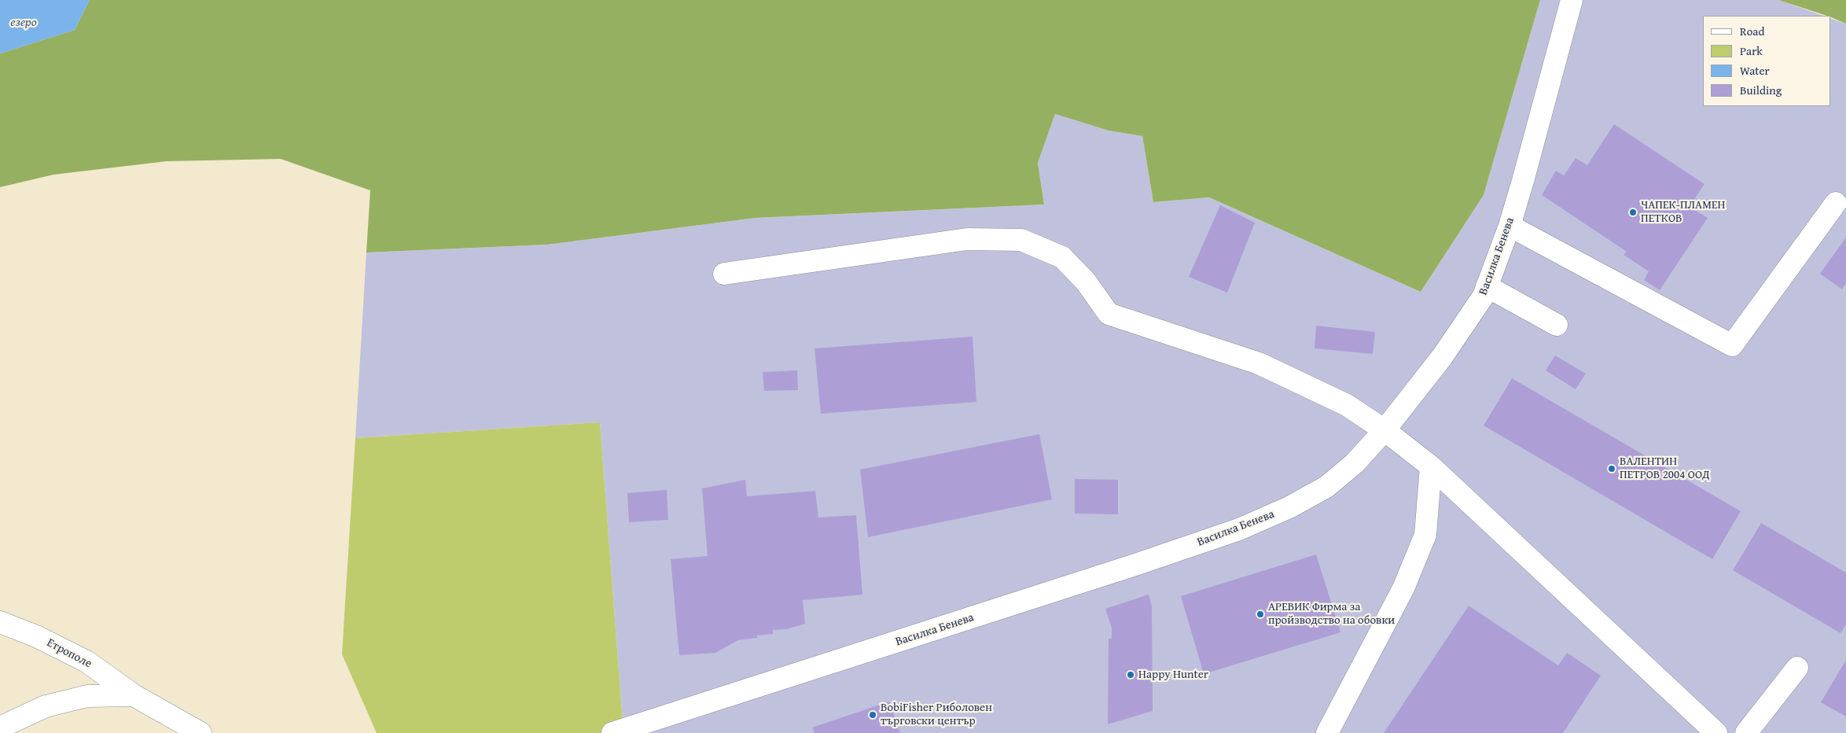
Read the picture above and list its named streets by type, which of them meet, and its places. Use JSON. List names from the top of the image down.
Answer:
{
  "streets": {
    "street": ["Василка Бенева", "Етрополе"]
  },
  "water": ["езеро"],
  "places": [
    "ЧАПЕК-ПЛАМЕН ПЕТКОВ",
    "ВАЛЕНТИН ПЕТРОВ 2004 ООД",
    "АРЕВИК Фирма за пройзводство на обовки",
    "Happy Hunter",
    "BobiFisher Риболовен търговски център"
  ],
  "legend": [
    "Road",
    "Park",
    "Water",
    "Building"
  ]
}
